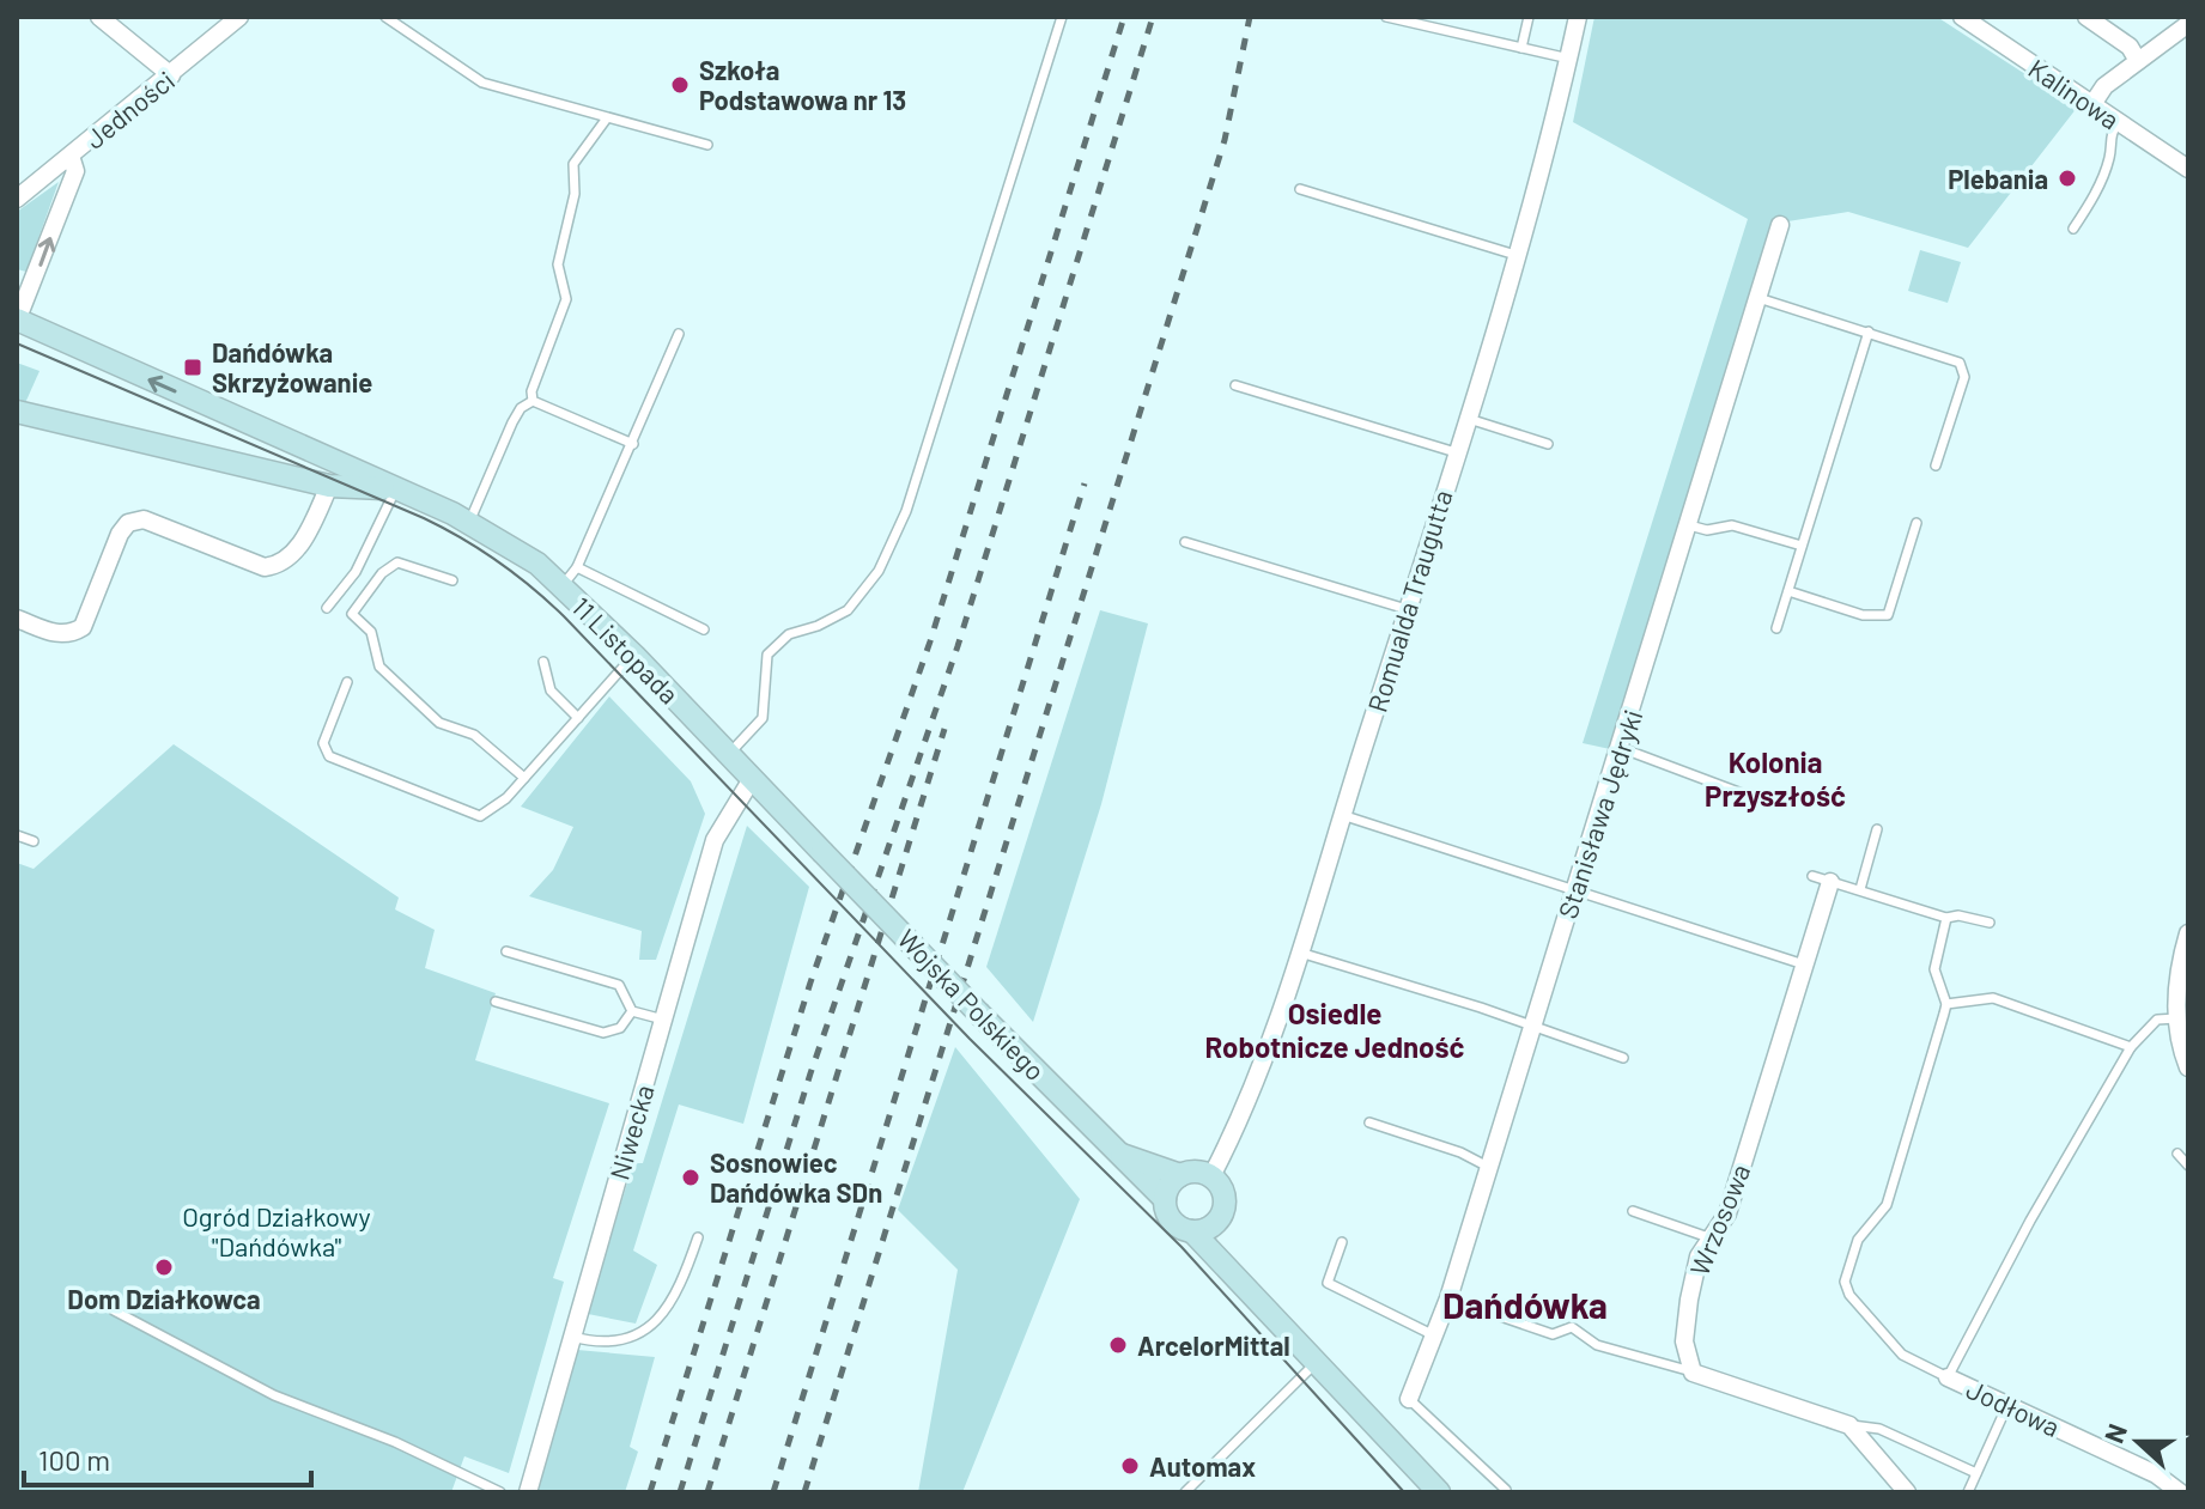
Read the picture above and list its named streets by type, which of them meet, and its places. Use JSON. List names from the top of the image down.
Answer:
{
  "streets": {
    "main road": ["11 Listopada", "Wojska Polskiego"],
    "street": [
      "Kalinowa",
      "Jedności",
      "Romualda Traugutta",
      "Stanisława Jędryki",
      "Niwecka",
      "Wrzosowa",
      "Jodłowa"
    ]
  },
  "crossings": [
    ["Romualda Traugutta", "Wojska Polskiego"],
    ["11 Listopada", "Wojska Polskiego"],
    ["11 Listopada", "Niwecka"]
  ],
  "districts": ["Kolonia Przyszłość", "Osiedle Robotnicze Jedność", "Dańdówka"],
  "parks": ["Ogród Działkowy \"Dańdówka\""],
  "places": {
    "other": [
      "Szkoła Podstawowa nr 13",
      "Plebania",
      "Sosnowiec Dańdówka SDn",
      "Dom Działkowca",
      "ArcelorMittal",
      "Automax"
    ],
    "transit": ["Dańdówka Skrzyżowanie"]
  },
  "scale_bar": "100 m",
  "north": "left"
}
